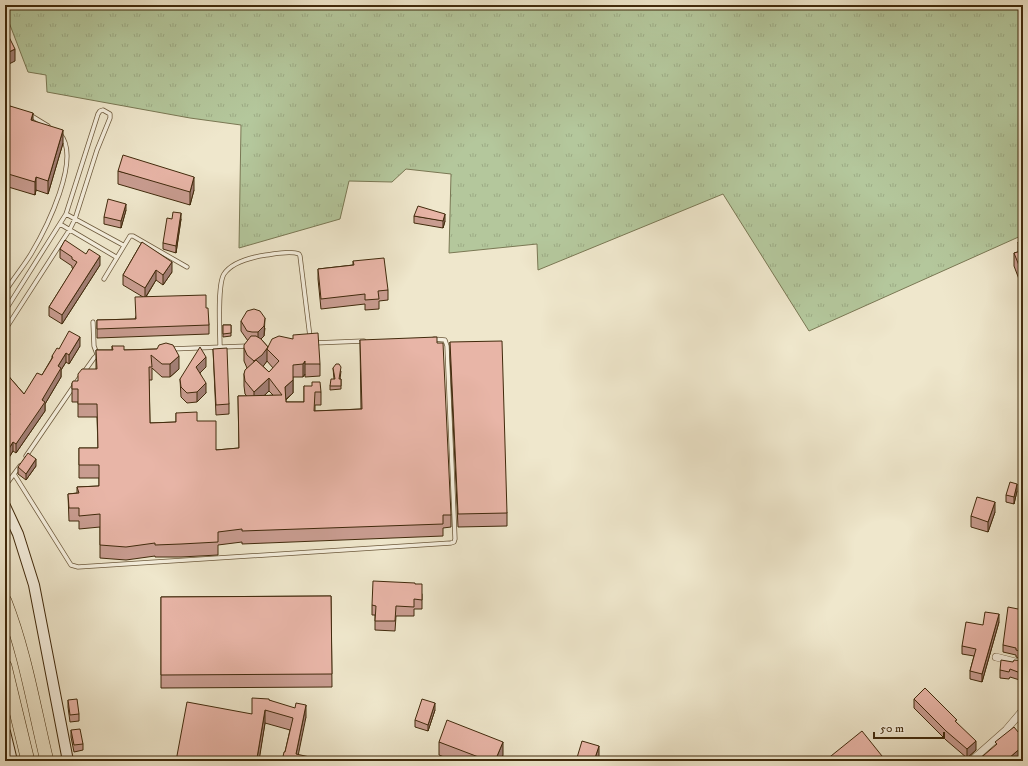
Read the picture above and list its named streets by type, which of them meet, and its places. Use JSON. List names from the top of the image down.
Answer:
{
  "scale_bar": "50 m"
}
